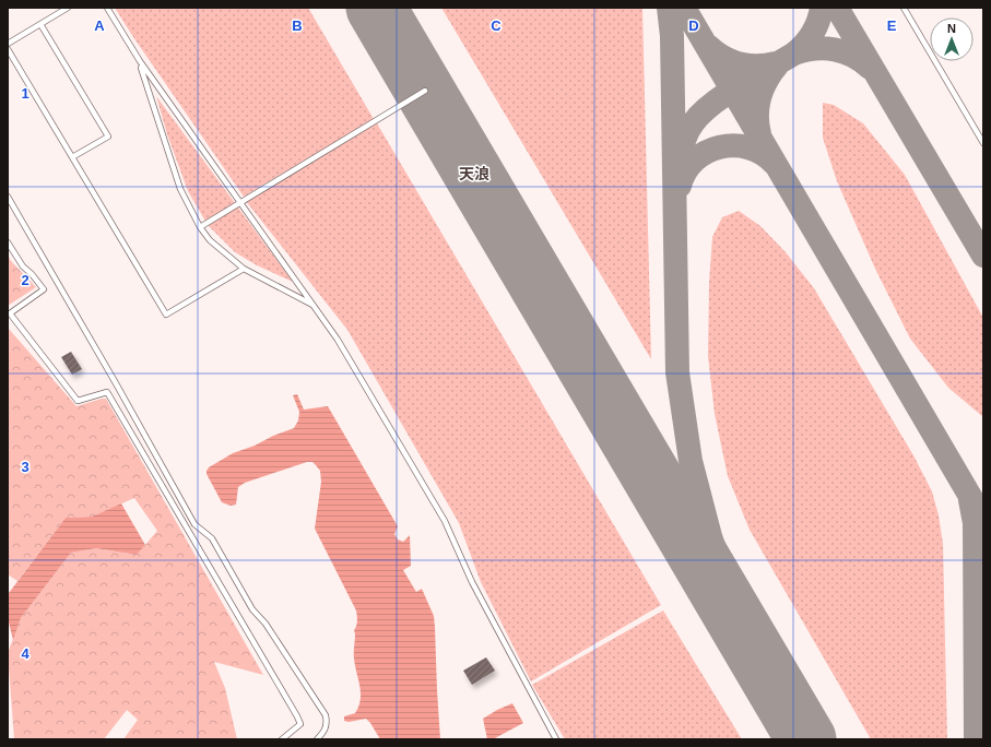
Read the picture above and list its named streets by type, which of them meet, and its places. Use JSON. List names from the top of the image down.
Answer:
{
  "districts": ["天浪"],
  "north": "top",
  "grid": {
    "columns": [
      "A",
      "B",
      "C",
      "D",
      "E"
    ],
    "rows": [
      "1",
      "2",
      "3",
      "4"
    ]
  }
}
